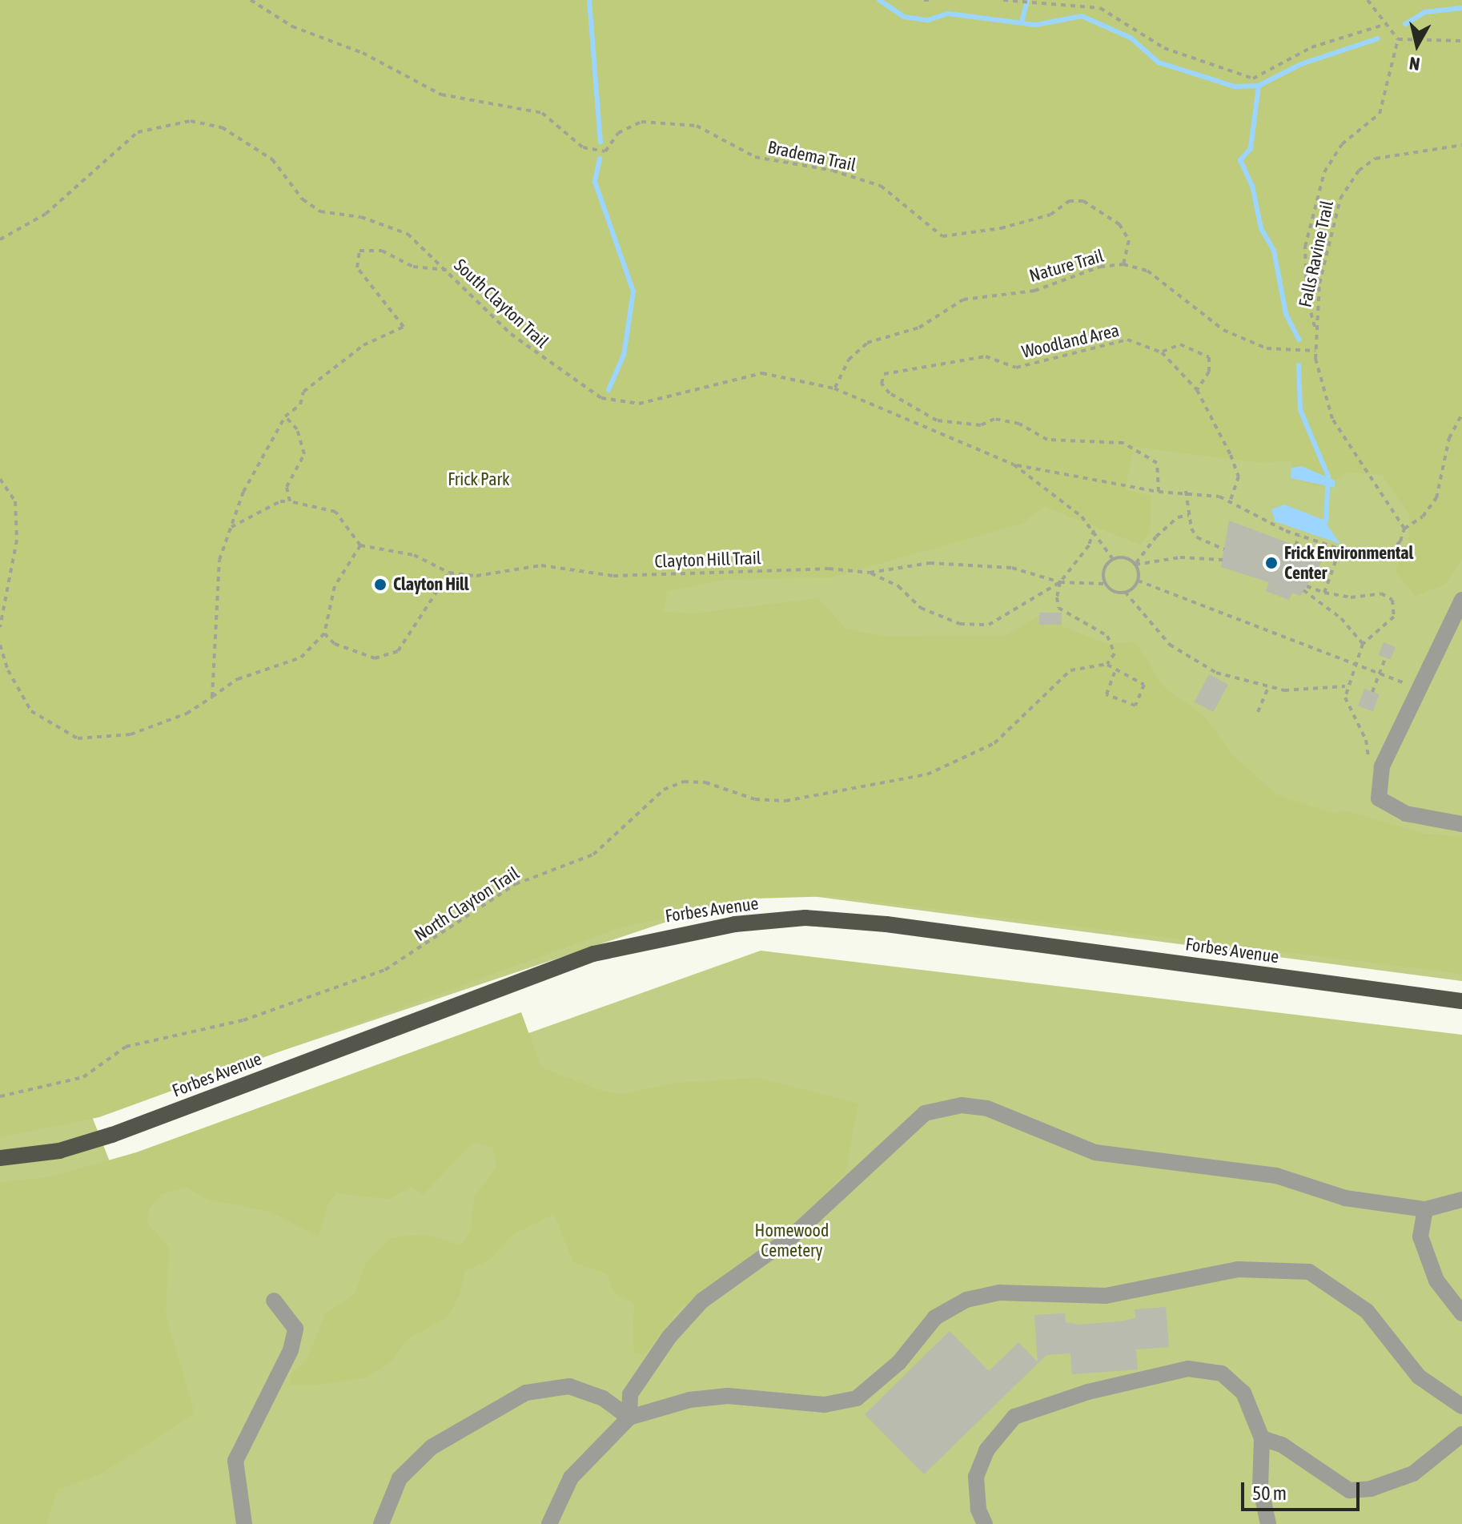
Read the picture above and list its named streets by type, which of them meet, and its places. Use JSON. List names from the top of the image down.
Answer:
{
  "streets": {
    "main road": ["Forbes Avenue"],
    "path": [
      "Bradema Trail",
      "Falls Ravine Trail",
      "Nature Trail",
      "South Clayton Trail",
      "Woodland Area",
      "Clayton Hill Trail",
      "North Clayton Trail"
    ]
  },
  "crossings": [
    ["Bradema Trail", "Nature Trail"],
    ["Falls Ravine Trail", "Nature Trail"],
    ["Nature Trail", "South Clayton Trail"],
    ["South Clayton Trail", "Clayton Hill Trail"]
  ],
  "parks": ["Frick Park", "Homewood Cemetery"],
  "places": ["Frick Environmental Center", "Clayton Hill"],
  "scale_bar": "50 m",
  "north": "bottom"
}
